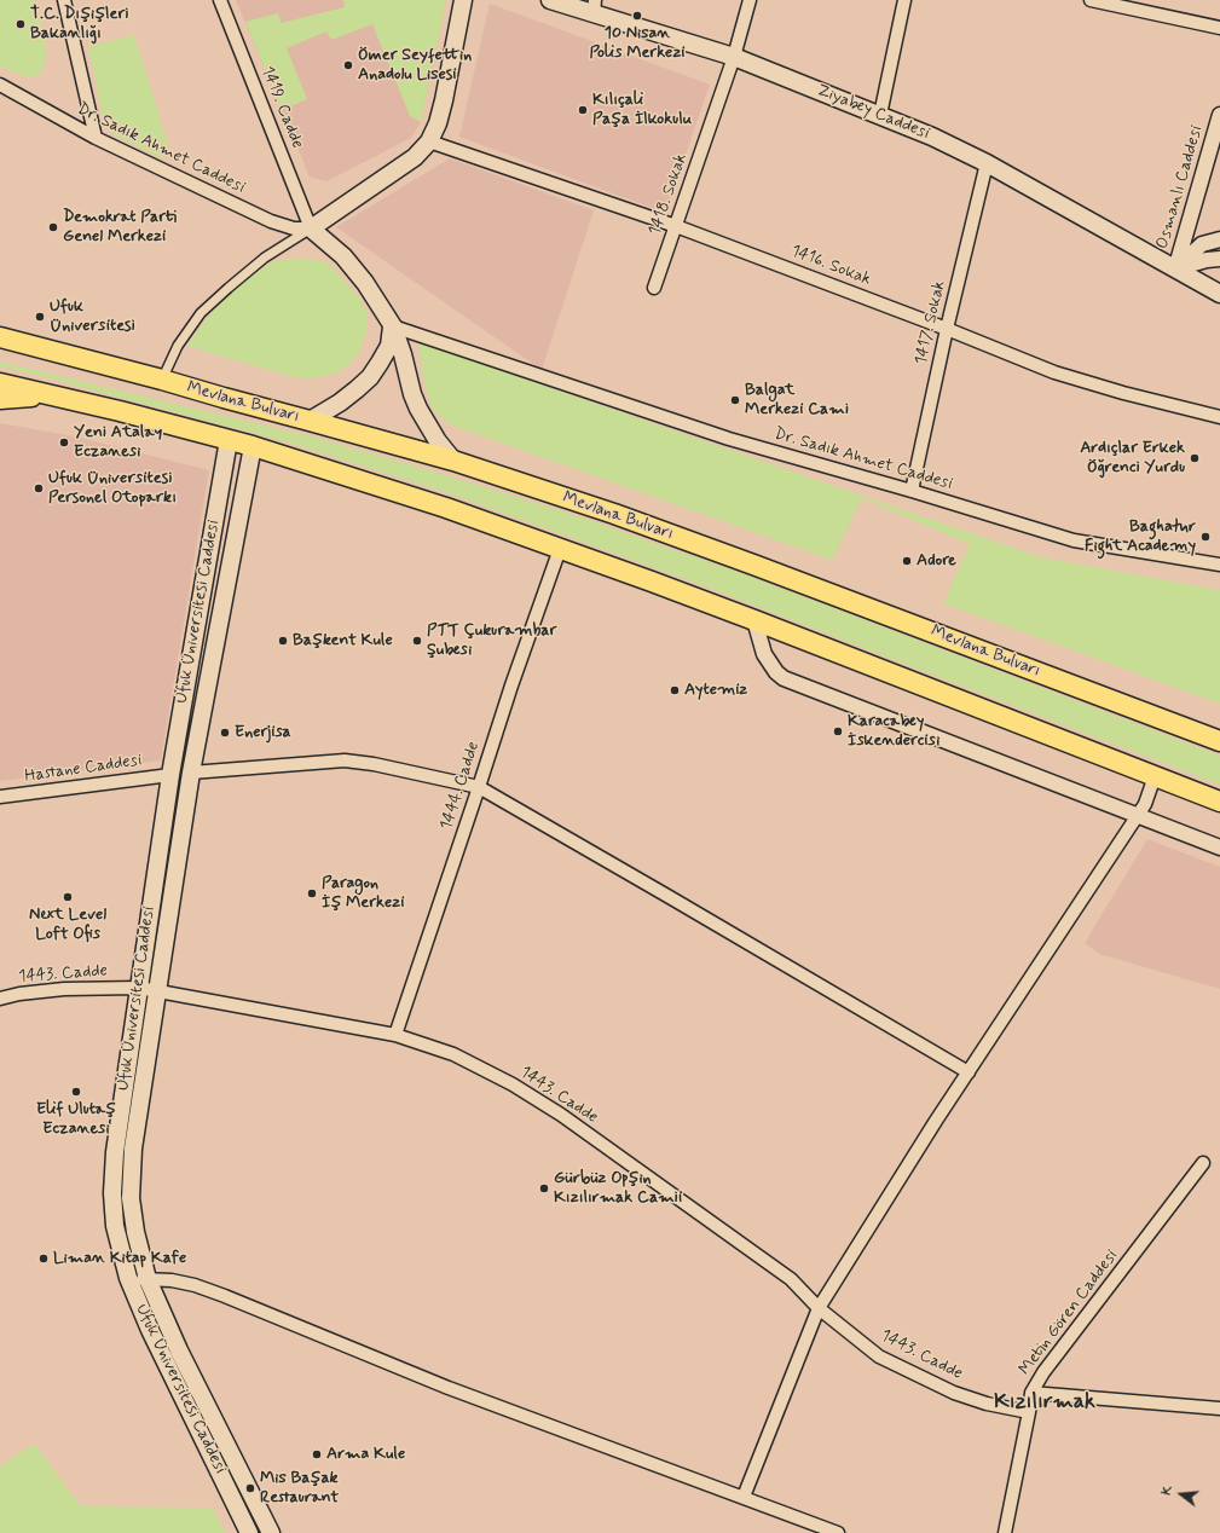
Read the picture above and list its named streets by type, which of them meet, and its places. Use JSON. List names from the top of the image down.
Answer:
{
  "streets": {
    "highway": ["Mevlana Bulvarı"],
    "main road": ["Ziyabey Caddesi", "Ufuk Üniversitesi Caddesi"],
    "street": [
      "1419. Cadde",
      "Dr. Sadık Ahmet Caddesi",
      "Osmanlı Caddesi",
      "1418. Sokak",
      "1416. Sokak",
      "1417. Sokak",
      "Hastane Caddesi",
      "1444. Cadde",
      "1443. Cadde",
      "Metin Gören Caddesi"
    ]
  },
  "crossings": [
    ["1419. Cadde", "Dr. Sadık Ahmet Caddesi"],
    ["Ziyabey Caddesi", "Osmanlı Caddesi"],
    ["Ziyabey Caddesi", "1418. Sokak"],
    ["Ziyabey Caddesi", "1417. Sokak"],
    ["Dr. Sadık Ahmet Caddesi", "1417. Sokak"],
    ["1418. Sokak", "1416. Sokak"],
    ["1416. Sokak", "1417. Sokak"],
    ["Ufuk Üniversitesi Caddesi", "Hastane Caddesi"],
    ["Ufuk Üniversitesi Caddesi", "1443. Cadde"],
    ["1444. Cadde", "1443. Cadde"],
    ["1443. Cadde", "Metin Gören Caddesi"]
  ],
  "districts": ["Kızılırmak"],
  "places": [
    "10 Nisan Polis Merkezi",
    "T.C. Dışişleri Bakanlığı",
    "Ömer Seyfettin Anadolu Lisesi",
    "Kılıçali Paşa İlkokulu",
    "Demokrat Parti Genel Merkezi",
    "Ufuk Üniversitesi",
    "Balgat Merkezi Cami",
    "Yeni Atalay Eczanesi",
    "Ardıçlar Erkek Öğrenci Yurdu",
    "Ufuk Üniversitesi Personel Otoparkı",
    "Baghatur Fight Academy",
    "Adore",
    "Başkent Kule",
    "PTT Çukurambar Şubesi",
    "Aytemiz",
    "Karacabey İskendercisi",
    "Enerjisa",
    "Paragon İş Merkezi",
    "Next Level Loft Ofis",
    "Elif Ulutaş Eczanesi",
    "Gürbüz Opşin Kızılırmak Camii",
    "Liman Kitap Kafe",
    "Arma Kule",
    "Mis Başak Restaurant"
  ],
  "north": "left"
}
